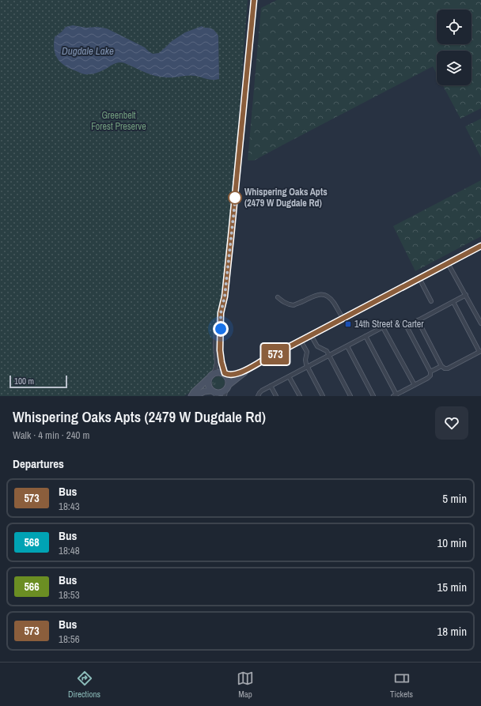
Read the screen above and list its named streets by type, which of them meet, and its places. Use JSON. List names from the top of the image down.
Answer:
{
  "water": ["Dugdale Lake"],
  "parks": ["Greenbelt Forest Preserve"],
  "places": {
    "other": ["Whispering Oaks Apts (2479 W Dugdale Rd)"],
    "transit": ["14th Street & Carter"]
  },
  "lines": ["bus line 573"],
  "scale_bar": "100 m",
  "page": {
    "on_map": "573",
    "scale": "100 m",
    "heading": [
      ["Whispering Oaks Apts (2479 W Dugdale Rd)", "Walk · 4 min · 240 m"],
      "Departures"
    ],
    "list": [
      {
        "mark": "573",
        "name": "Bus",
        "note": "18:43",
        "value": "5 min"
      },
      {
        "mark": "568",
        "name": "Bus",
        "note": "18:48",
        "value": "10 min"
      },
      {
        "mark": "566",
        "name": "Bus",
        "note": "18:53",
        "value": "15 min"
      },
      {
        "mark": "573",
        "name": "Bus",
        "note": "18:56",
        "value": "18 min"
      }
    ],
    "tabs": ["Directions", "Map", "Tickets"]
  }
}
